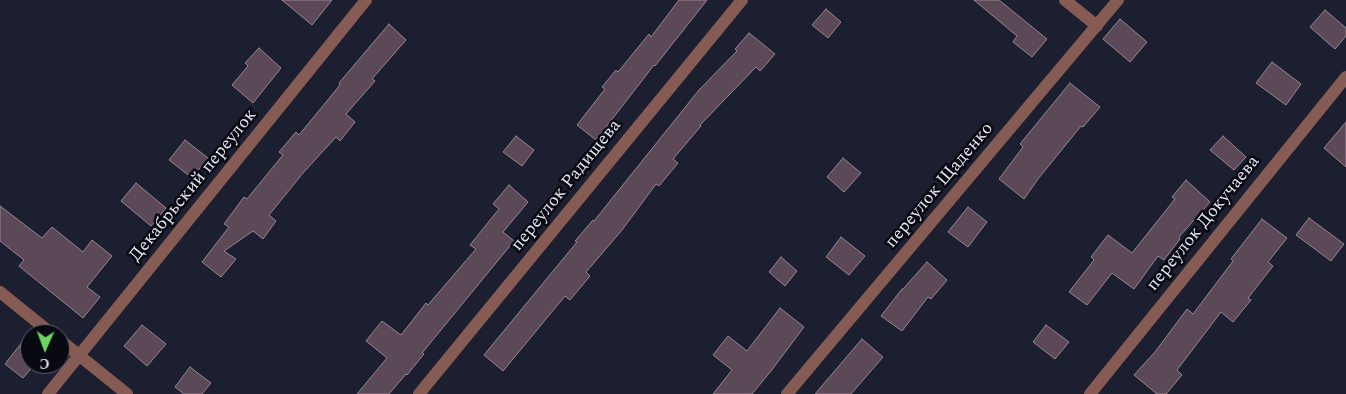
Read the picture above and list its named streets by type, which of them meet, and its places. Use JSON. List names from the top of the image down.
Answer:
{
  "streets": {
    "street": [
      "Декабрьский переулок",
      "переулок Радищева",
      "переулок Щаденко",
      "переулок Докучаева"
    ]
  },
  "north": "bottom"
}
